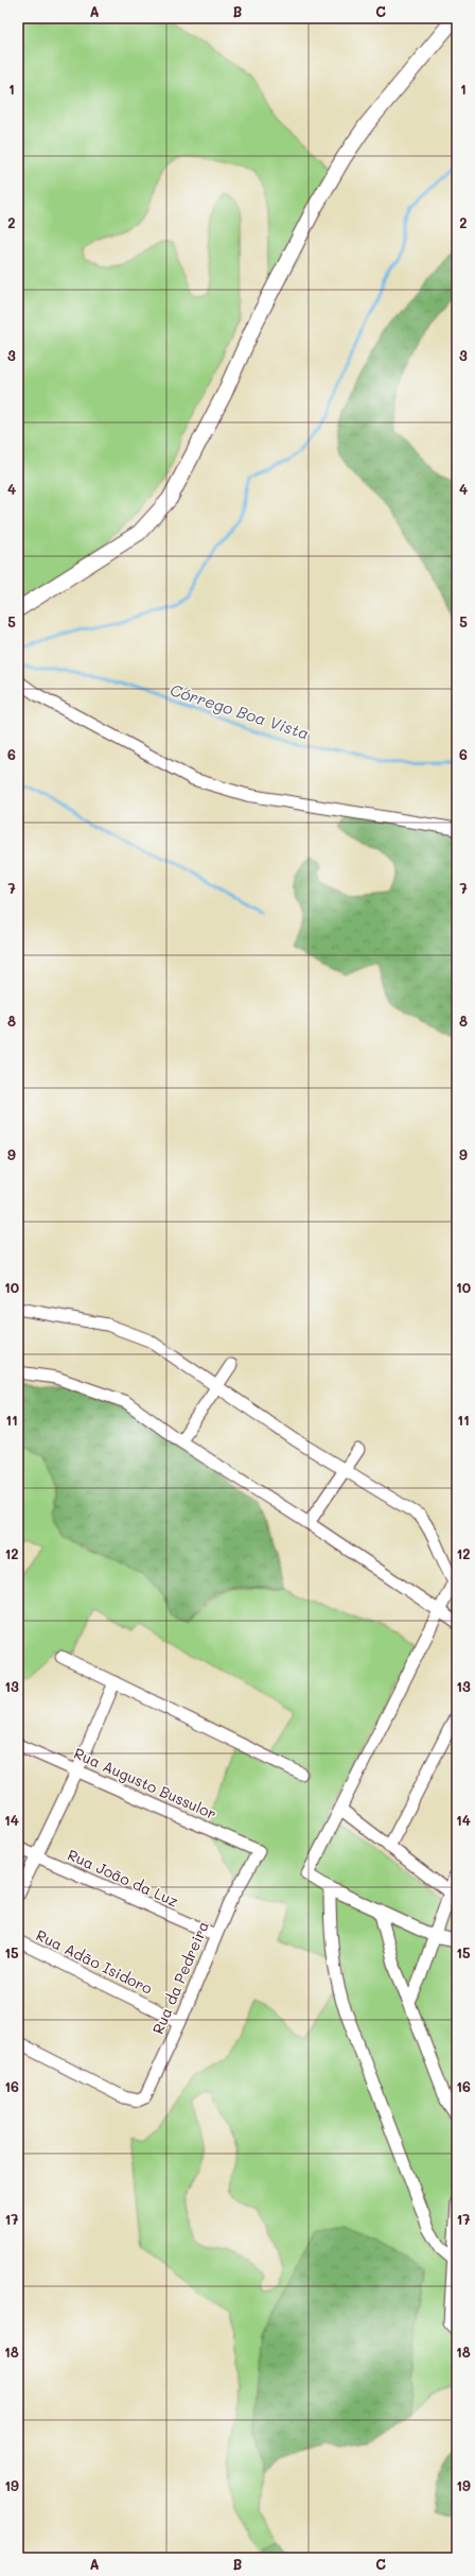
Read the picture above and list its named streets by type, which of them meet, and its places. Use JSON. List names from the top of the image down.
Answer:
{
  "streets": {
    "street": [
      "Rua Augusto Bussulor",
      "Rua João da Luz",
      "Rua Adão Isidoro",
      "Rua da Pedreira"
    ]
  },
  "crossings": [
    ["Rua Augusto Bussulor", "Rua da Pedreira"],
    ["Rua João da Luz", "Rua da Pedreira"],
    ["Rua Adão Isidoro", "Rua da Pedreira"]
  ],
  "water": ["Córrego Boa Vista"],
  "grid": {
    "columns": ["A", "B", "C"],
    "rows": [
      "1",
      "2",
      "3",
      "4",
      "5",
      "6",
      "7",
      "8",
      "9",
      "10",
      "11",
      "12",
      "13",
      "14",
      "15",
      "16",
      "17",
      "18",
      "19"
    ]
  }
}
